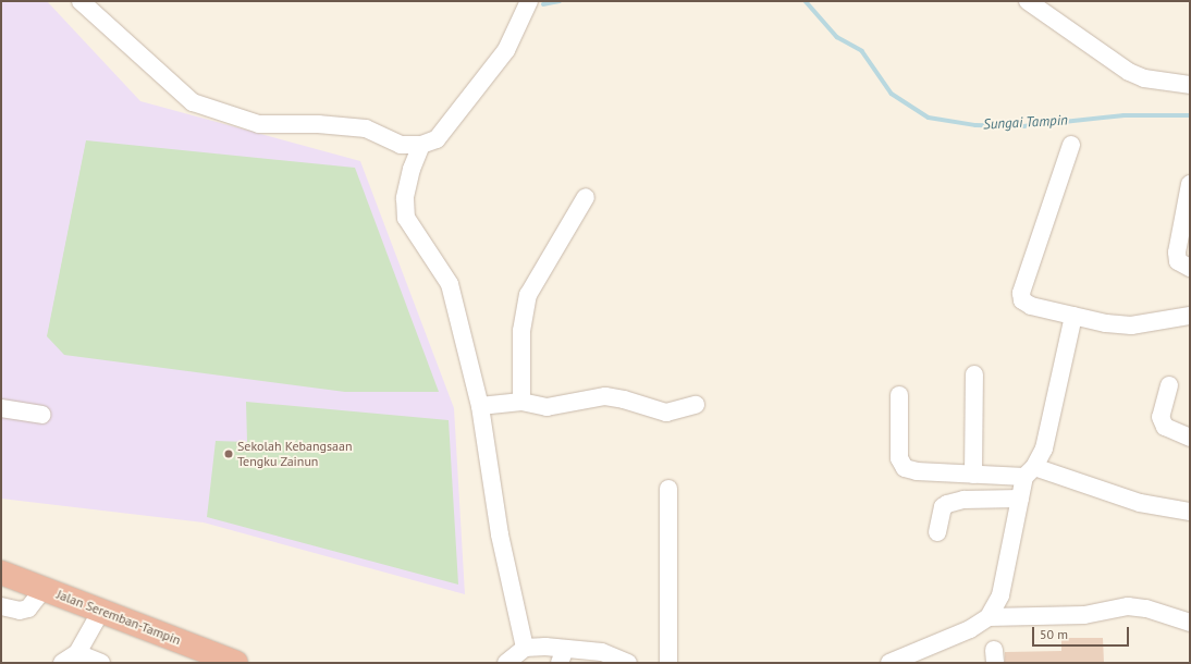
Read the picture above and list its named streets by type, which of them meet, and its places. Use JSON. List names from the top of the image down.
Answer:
{
  "streets": {
    "highway": ["Jalan Seremban-Tampin"]
  },
  "water": ["Sungai Tampin"],
  "places": ["Sekolah Kebangsaan Tengku Zainun"],
  "scale_bar": "50 m"
}
